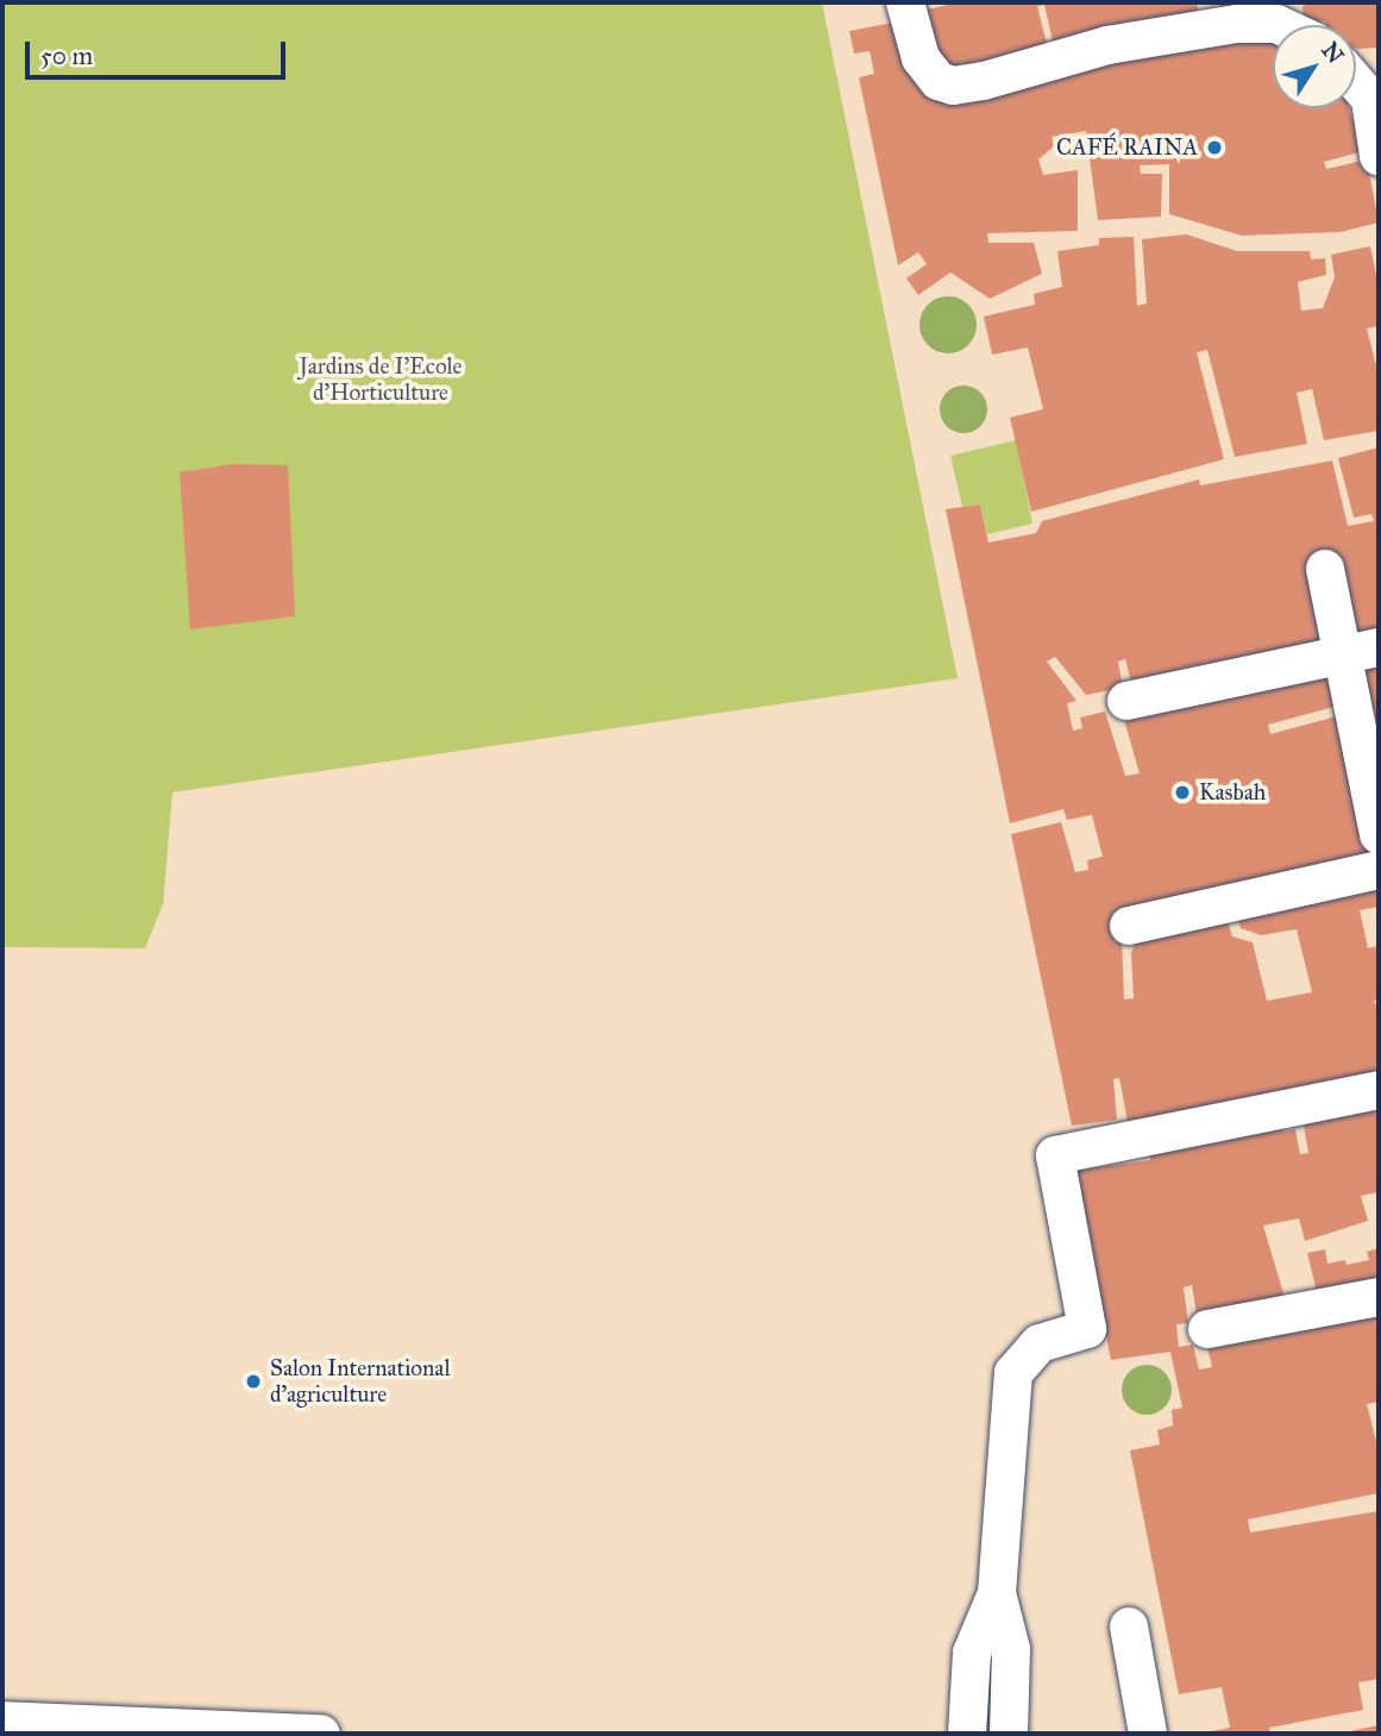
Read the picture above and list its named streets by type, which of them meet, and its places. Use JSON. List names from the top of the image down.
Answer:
{
  "parks": ["Jardins de I'Ecole d'Horticulture"],
  "places": ["CAFÉ RAINA", "Kasbah", "Salon International d'agriculture"],
  "scale_bar": "50 m",
  "north": "top right"
}
